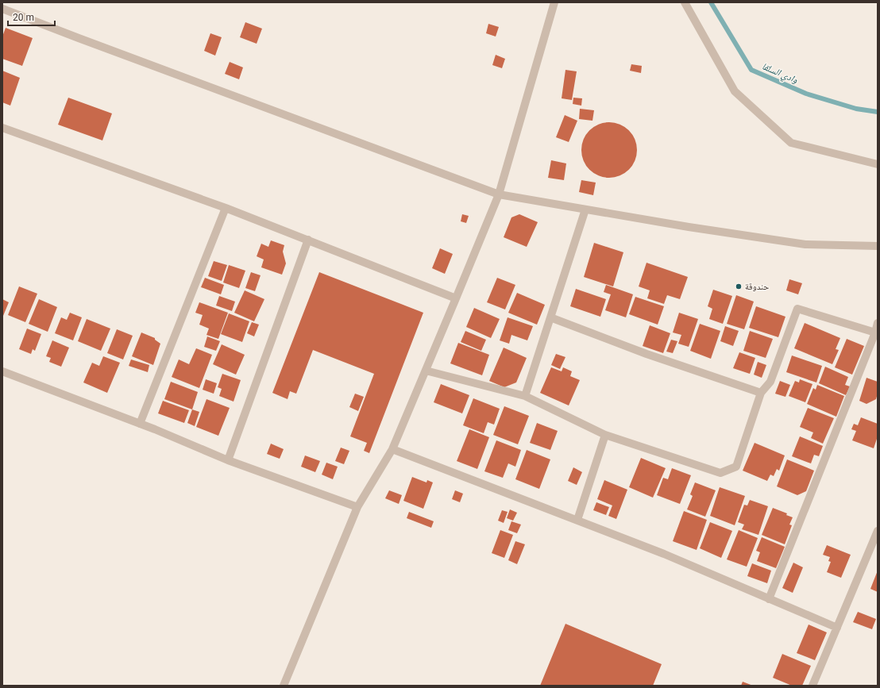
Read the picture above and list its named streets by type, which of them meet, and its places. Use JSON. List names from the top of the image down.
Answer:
{
  "water": ["وادي السلقا"],
  "places": ["حندوقة"],
  "scale_bar": "20 m"
}
